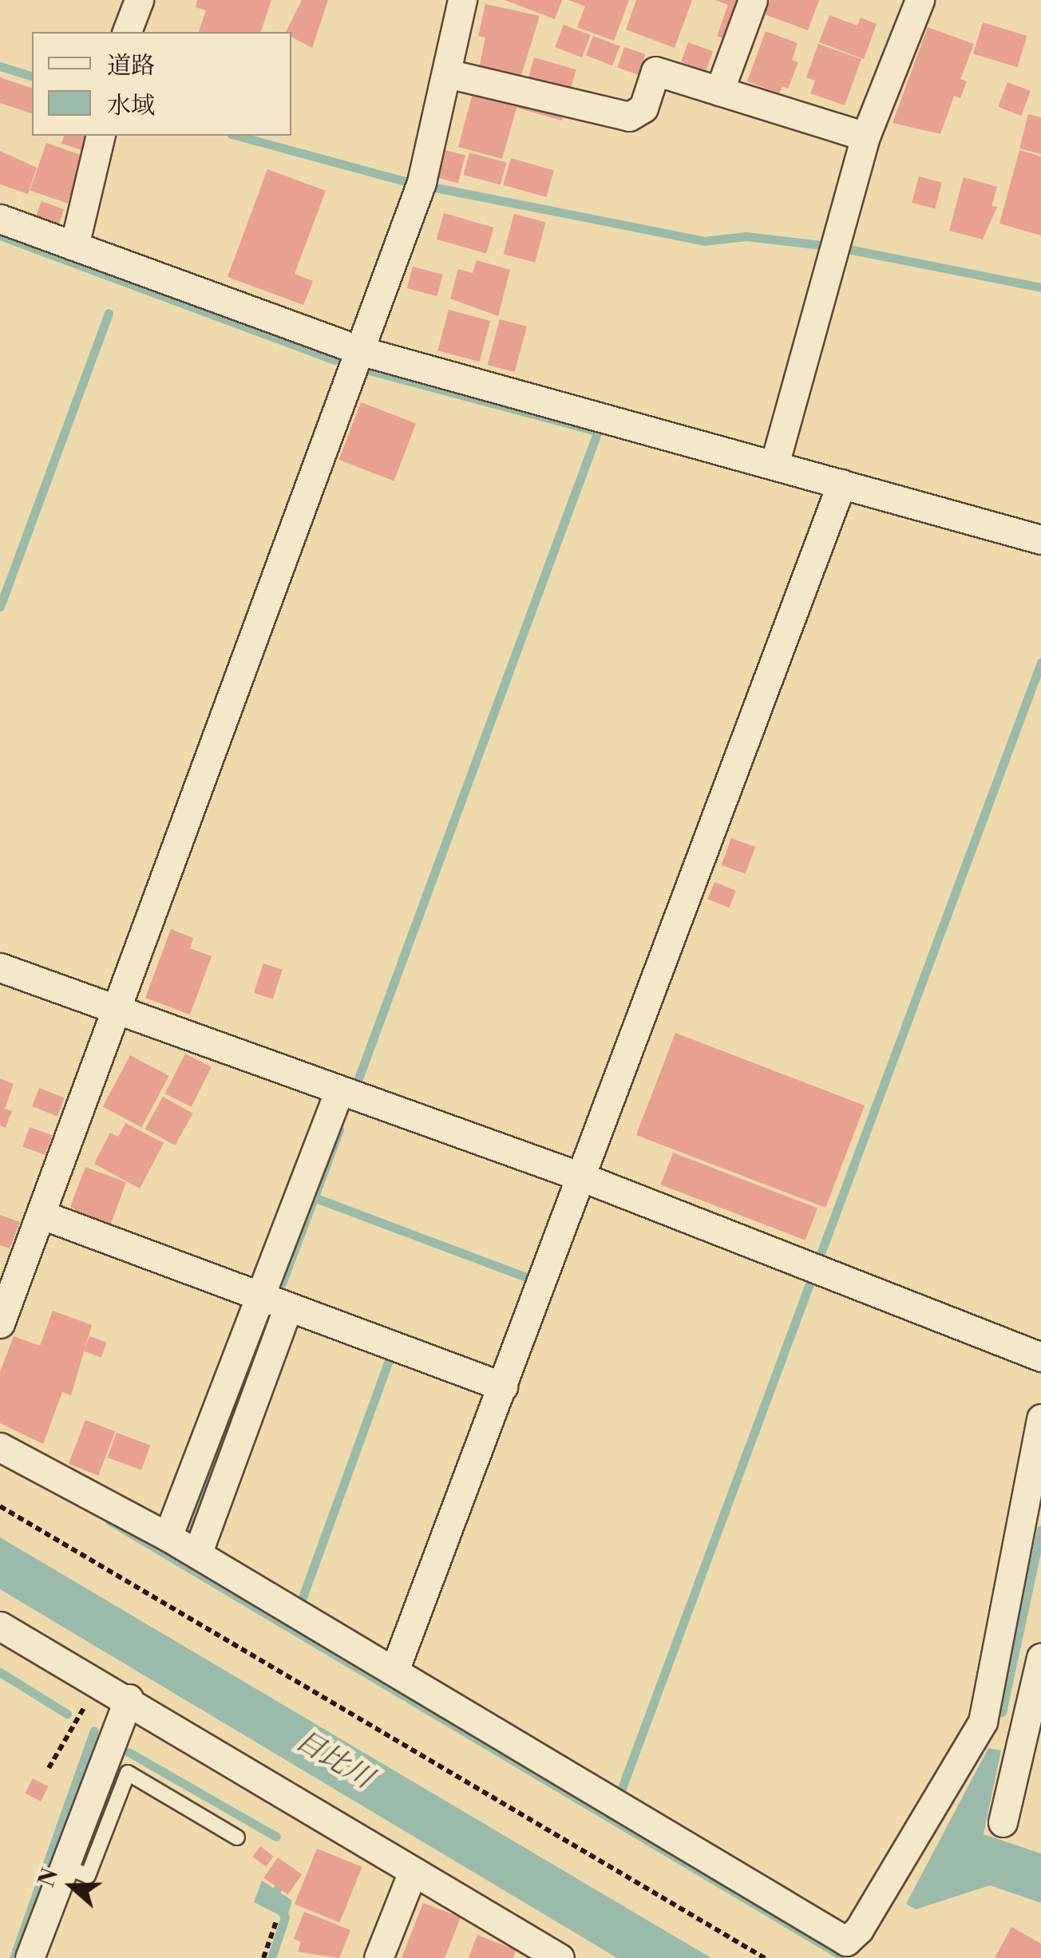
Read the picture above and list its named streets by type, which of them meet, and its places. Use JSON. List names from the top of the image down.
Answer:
{
  "water": ["目比川"],
  "legend": ["道路", "水域"],
  "north": "left"
}
